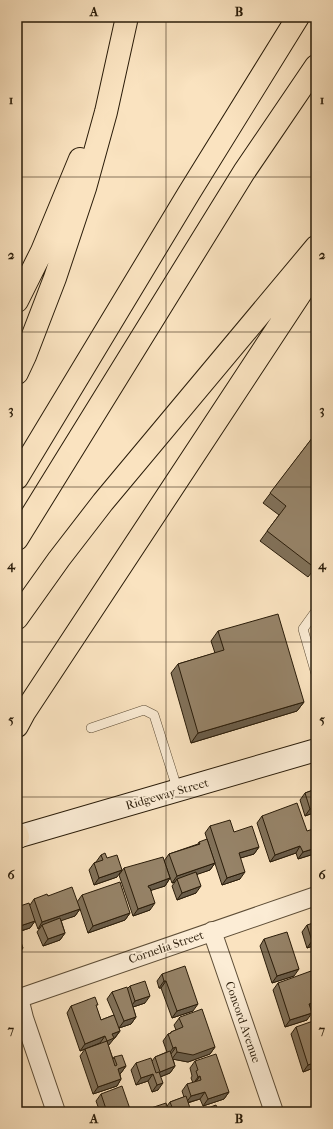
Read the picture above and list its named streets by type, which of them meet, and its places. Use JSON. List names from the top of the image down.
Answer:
{
  "streets": {
    "street": ["Ridgeway Street", "Cornelia Street", "Concord Avenue"]
  },
  "crossings": [
    ["Cornelia Street", "Concord Avenue"]
  ],
  "grid": {
    "columns": ["A", "B"],
    "rows": [
      "1",
      "2",
      "3",
      "4",
      "5",
      "6",
      "7"
    ]
  }
}
